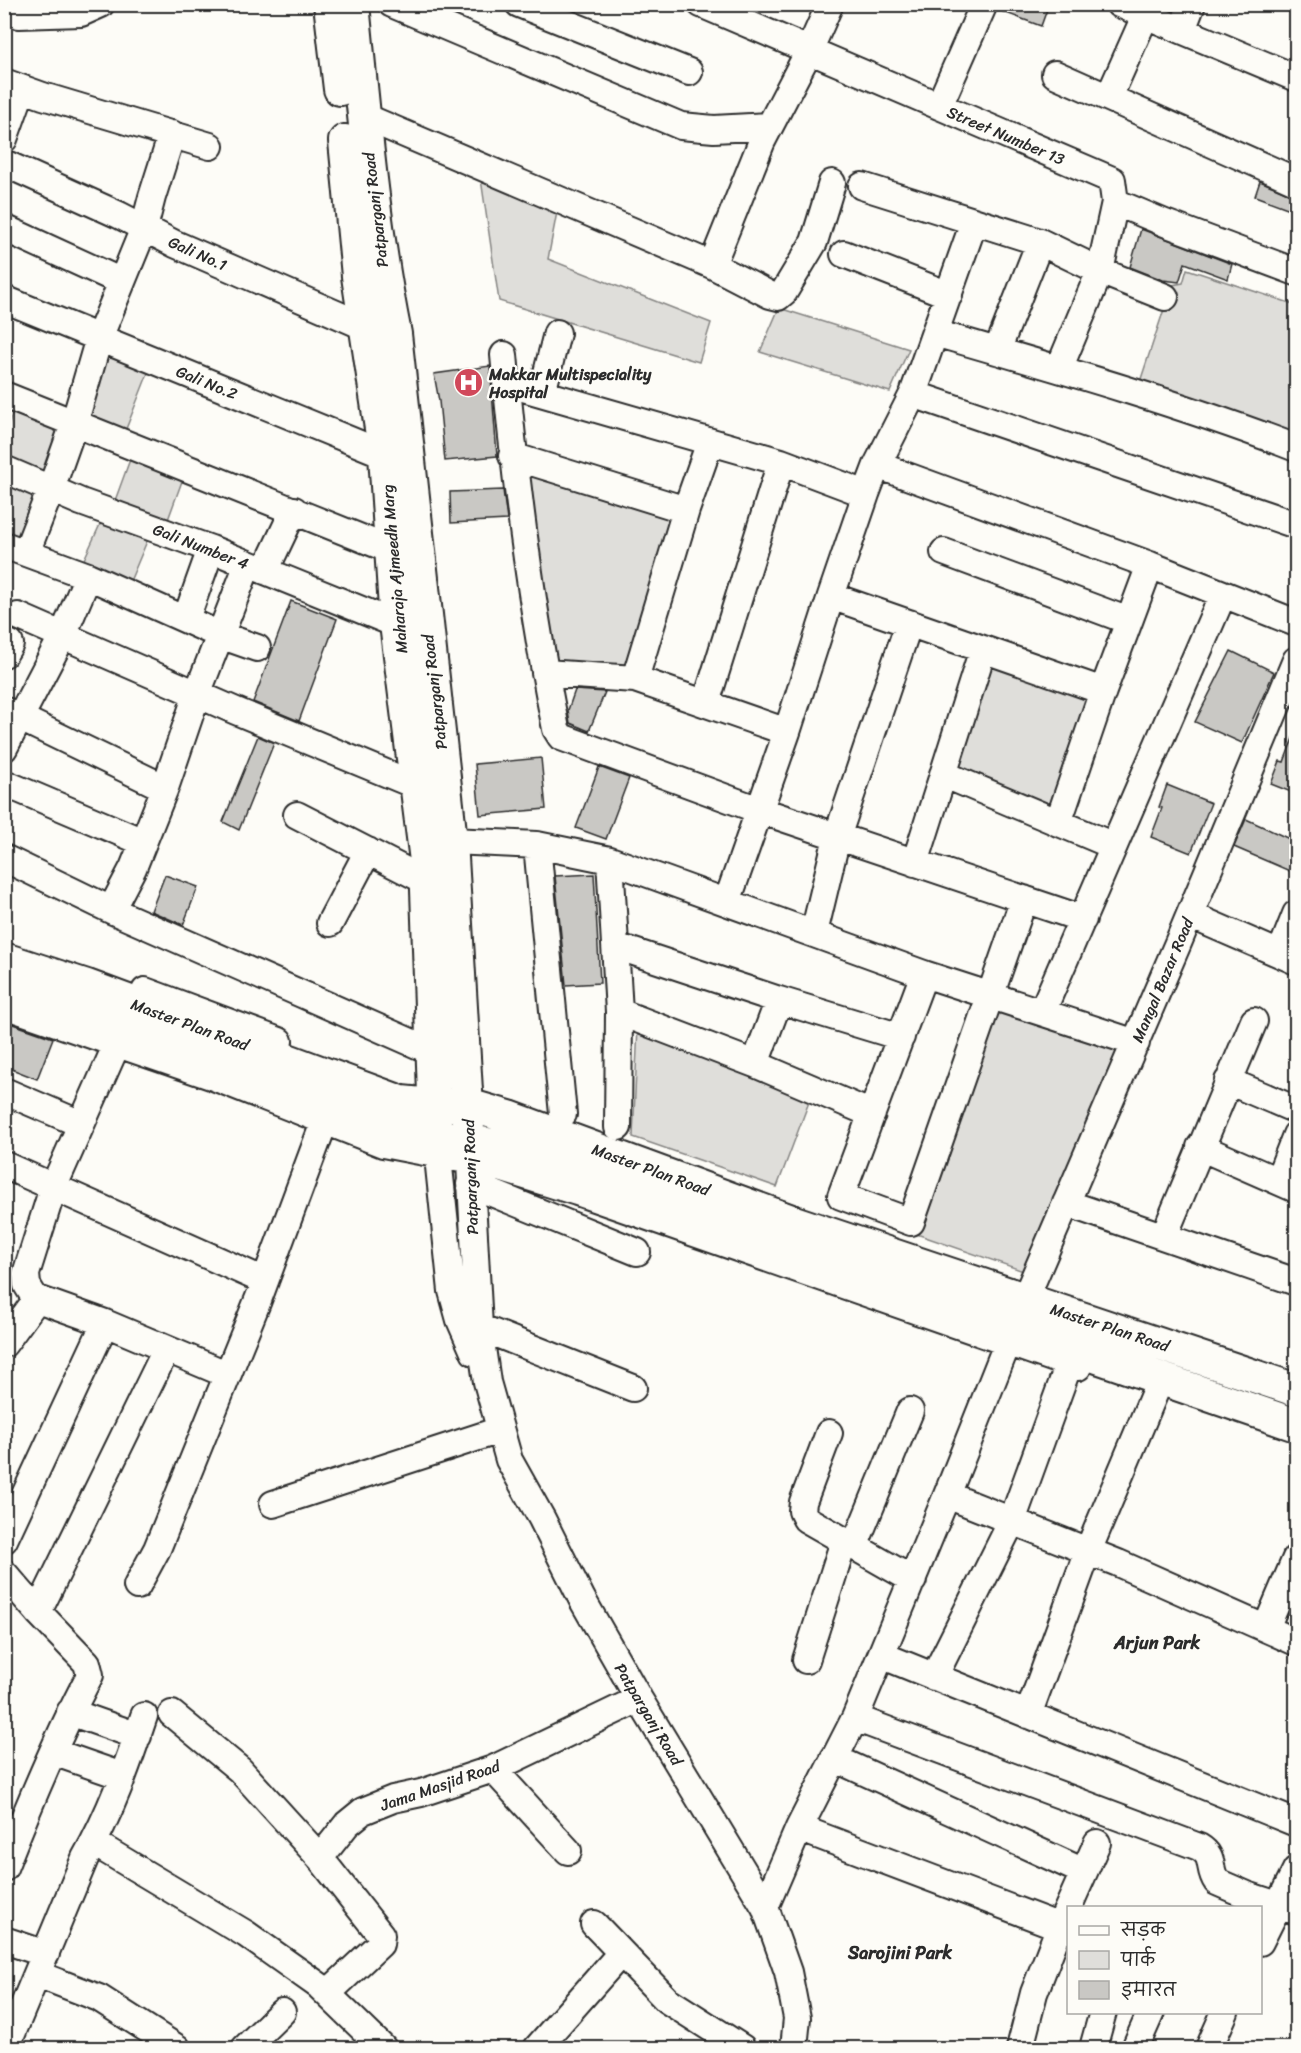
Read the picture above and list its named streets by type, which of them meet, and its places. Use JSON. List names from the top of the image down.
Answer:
{
  "streets": {
    "main road": ["Patparganj Road", "Maharaja Ajmeedh Marg", "Master Plan Road"],
    "street": [
      "Street Number 13",
      "Gali No.1",
      "Gali No.2",
      "Gali Number 4",
      "Mangal Bazar Road",
      "Jama Masjid Road"
    ]
  },
  "crossings": [
    ["Patparganj Road", "Gali No.1"],
    ["Patparganj Road", "Gali No.2"],
    ["Patparganj Road", "Maharaja Ajmeedh Marg"],
    ["Patparganj Road", "Mangal Bazar Road"],
    ["Patparganj Road", "Master Plan Road"],
    ["Patparganj Road", "Jama Masjid Road"],
    ["Gali No.1", "Maharaja Ajmeedh Marg"],
    ["Gali No.2", "Maharaja Ajmeedh Marg"],
    ["Gali Number 4", "Maharaja Ajmeedh Marg"],
    ["Maharaja Ajmeedh Marg", "Master Plan Road"],
    ["Mangal Bazar Road", "Master Plan Road"]
  ],
  "districts": ["Arjun Park", "Sarojini Park"],
  "places": {
    "hospital": ["Makkar Multispeciality Hospital"]
  },
  "legend": ["सड़क", "पार्क", "इमारत"]
}
